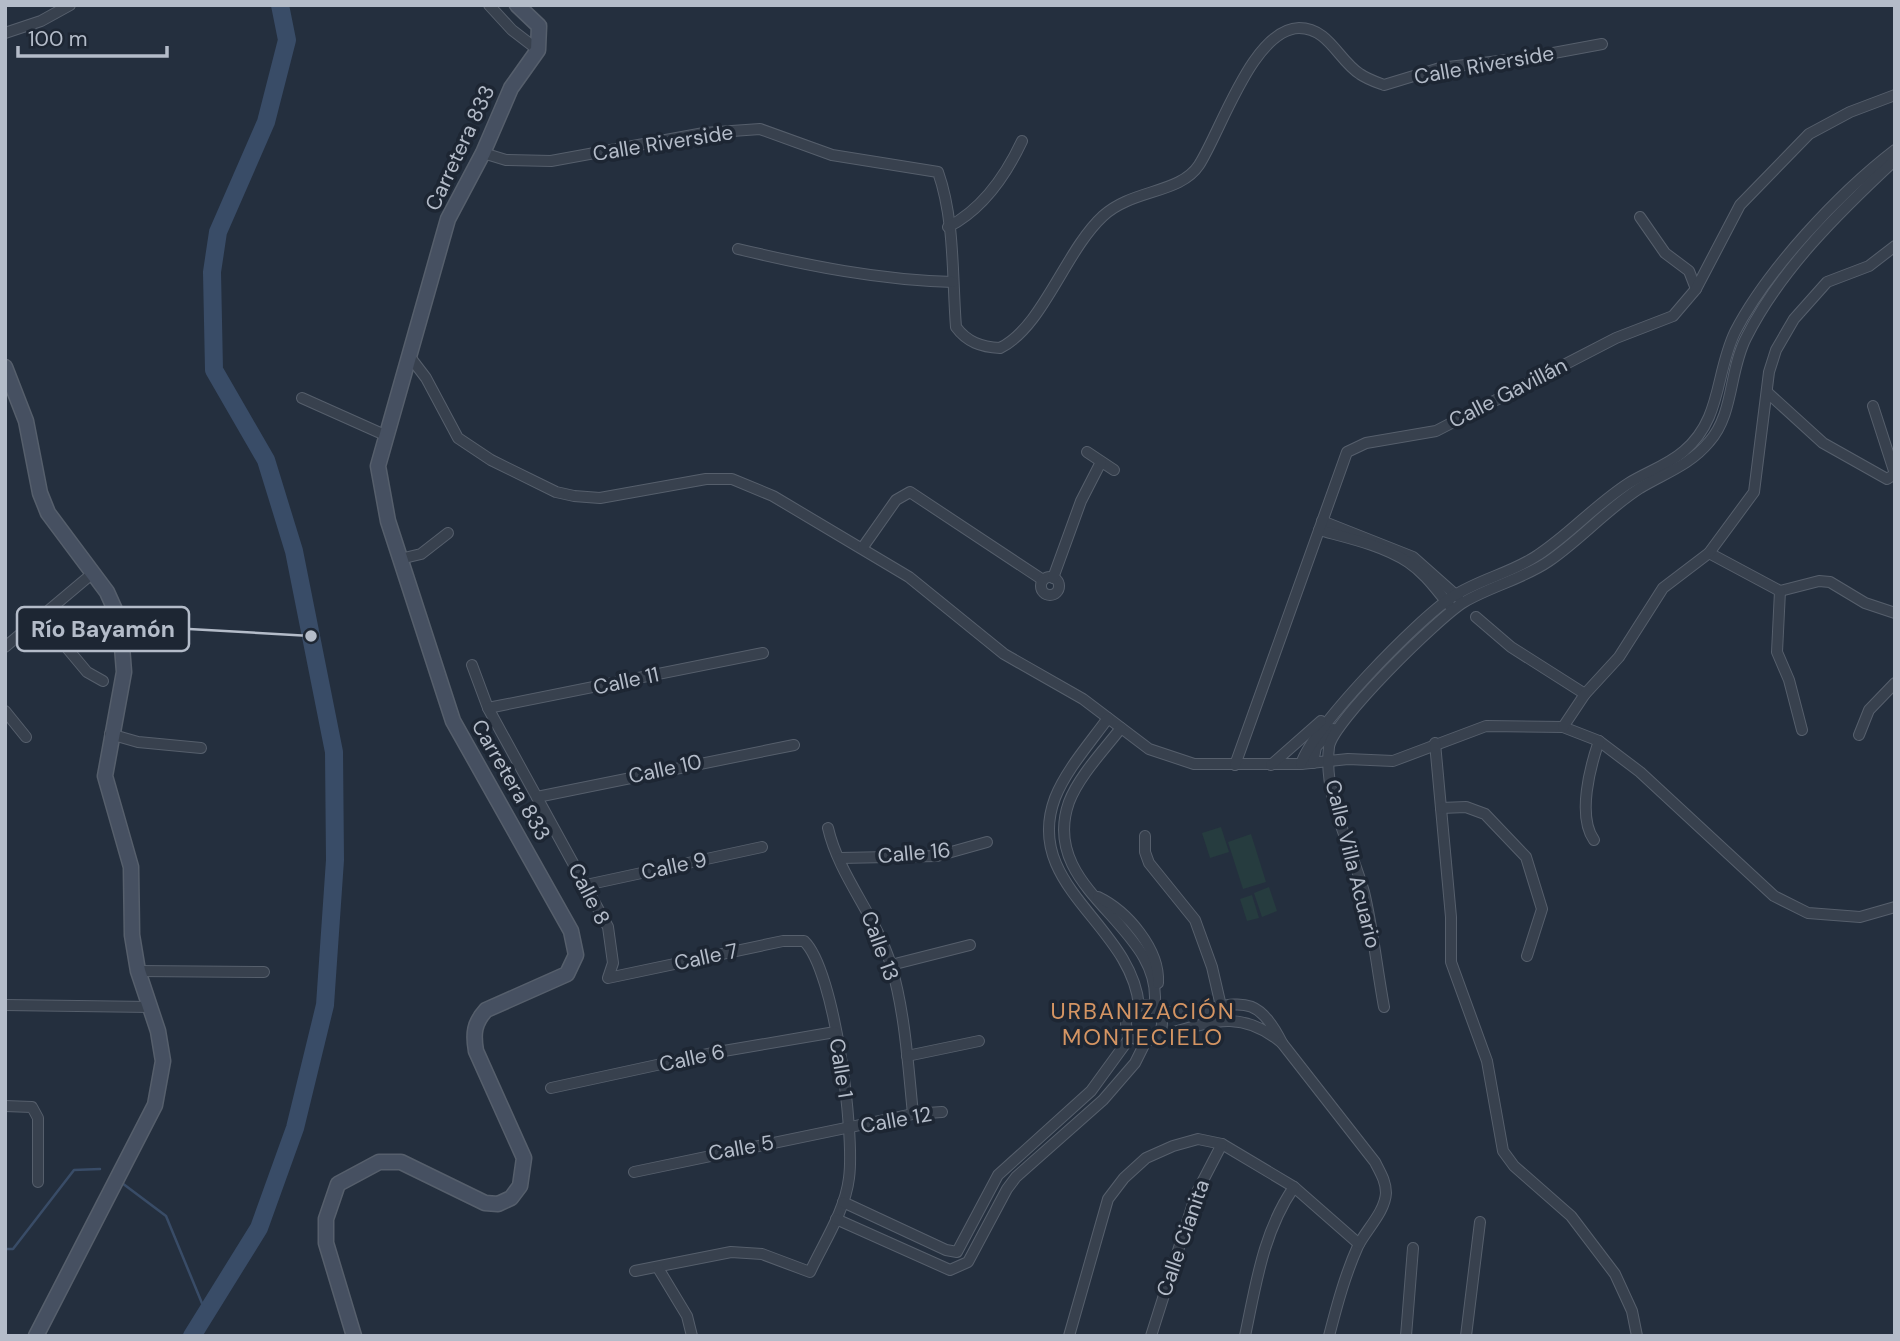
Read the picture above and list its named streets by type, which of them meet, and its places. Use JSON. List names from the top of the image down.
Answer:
{
  "streets": {
    "street": [
      "Calle Riverside",
      "Carretera 833",
      "Calle Gavillán",
      "Calle 11",
      "Calle 10",
      "Calle 16",
      "Calle Villa Acuario",
      "Calle 9",
      "Calle 8",
      "Calle 13",
      "Calle 7",
      "Calle 6",
      "Calle 1",
      "Calle 12",
      "Calle 5",
      "Calle Cianita"
    ]
  },
  "crossings": [
    ["Calle Riverside", "Carretera 833"],
    ["Calle 11", "Calle 8"],
    ["Calle 10", "Calle 8"],
    ["Calle 16", "Calle 13"],
    ["Calle 9", "Calle 8"],
    ["Calle 8", "Calle 7"],
    ["Calle 13", "Calle 12"],
    ["Calle 7", "Calle 1"],
    ["Calle 6", "Calle 1"],
    ["Calle 1", "Calle 12"],
    ["Calle 1", "Calle 5"],
    ["Calle 12", "Calle 5"]
  ],
  "districts": ["URBANIZACIÓN MONTECIELO"],
  "places": ["Río Bayamón"],
  "scale_bar": "100 m"
}
